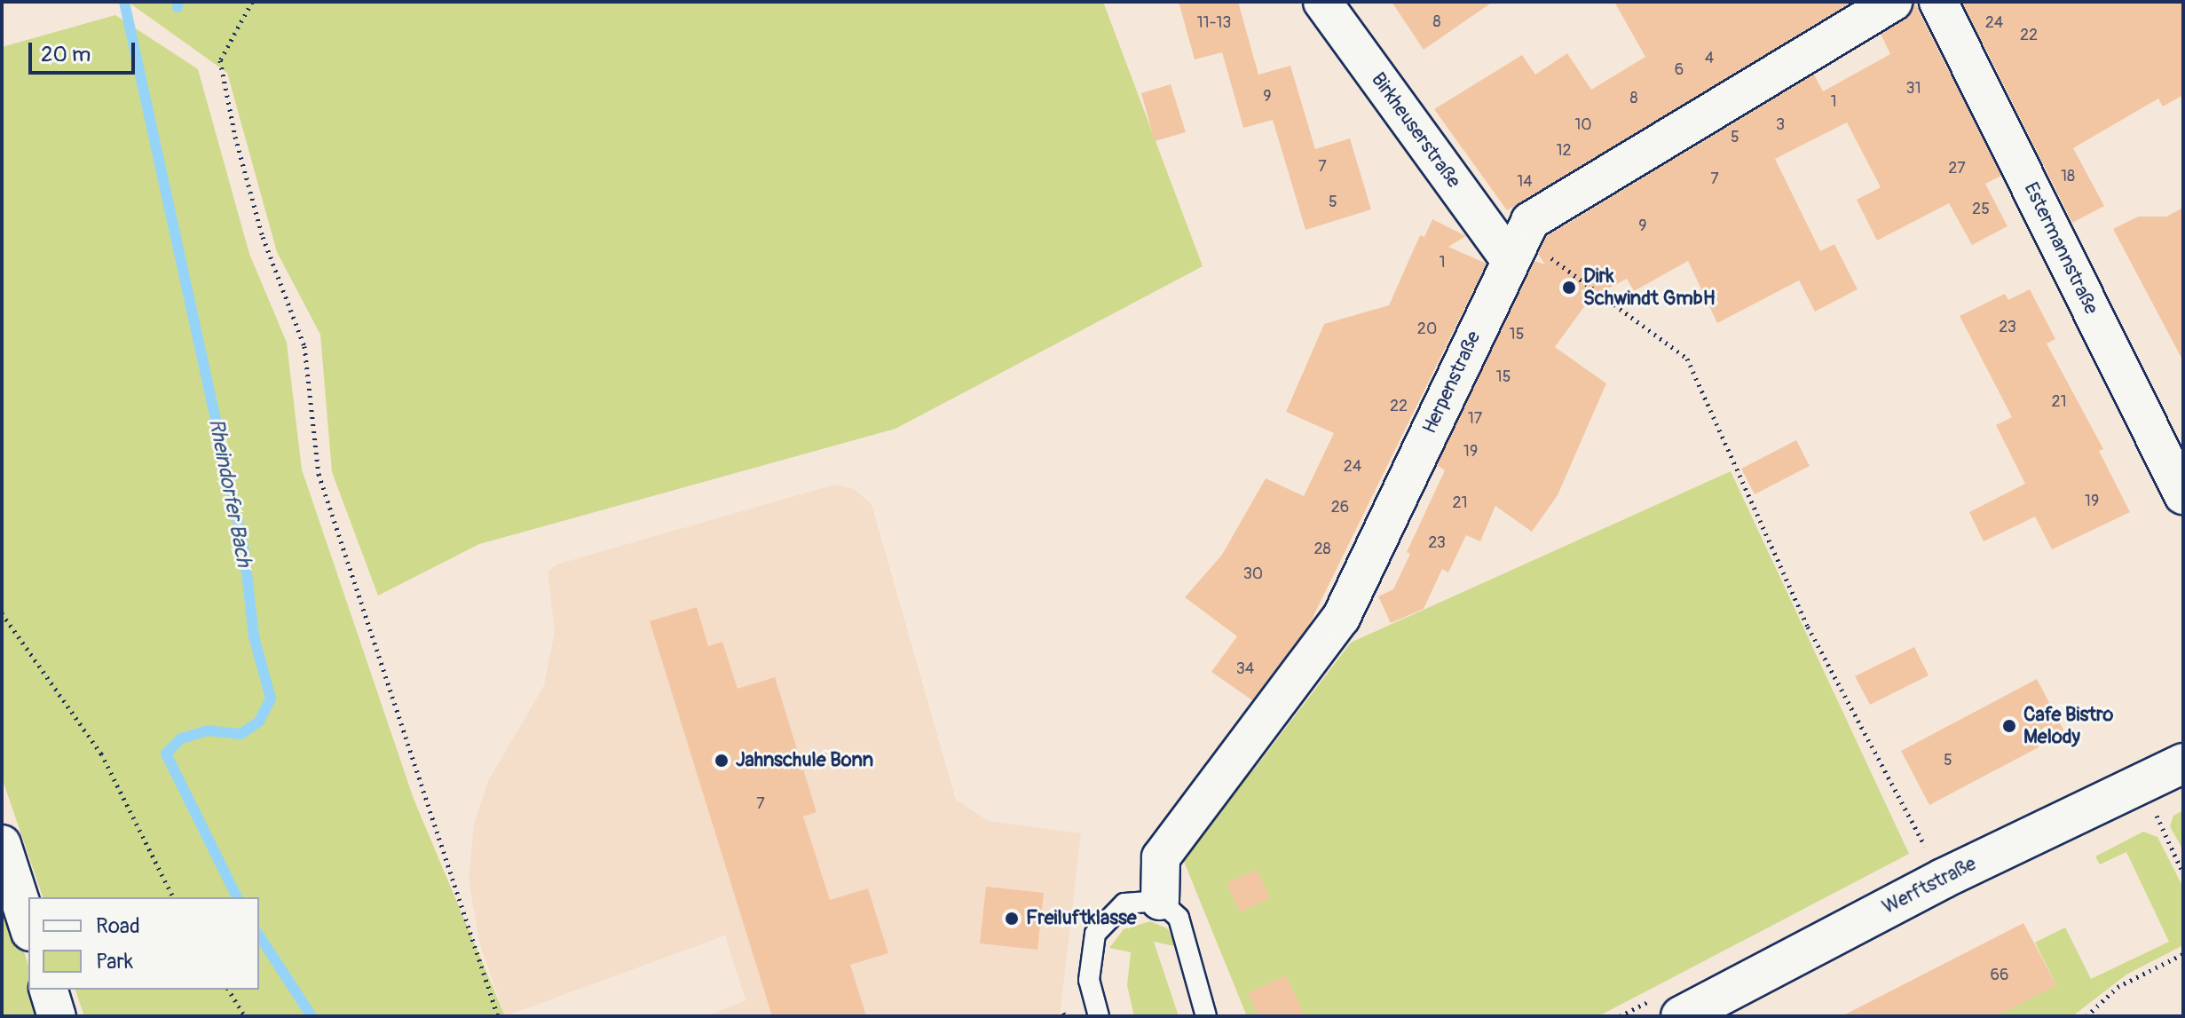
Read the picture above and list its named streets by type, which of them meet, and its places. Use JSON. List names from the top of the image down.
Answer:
{
  "streets": {
    "street": [
      "Birkheuserstraße",
      "Estermannstraße",
      "Herpenstraße",
      "Werftstraße"
    ]
  },
  "crossings": [
    ["Birkheuserstraße", "Herpenstraße"]
  ],
  "water": ["Rheindorfer Bach"],
  "places": [
    "Dirk Schwindt GmbH",
    "Cafe Bistro Melody",
    "Jahnschule Bonn",
    "Freiluftklasse"
  ],
  "house_numbers": [
    "8",
    "11-13",
    "24",
    "22",
    "4",
    "6",
    "31",
    "9",
    "8",
    "1",
    "10",
    "3",
    "5",
    "12",
    "7",
    "27",
    "18",
    "7",
    "14",
    "5",
    "25",
    "9",
    "1",
    "23",
    "20",
    "15",
    "15",
    "21",
    "22",
    "17",
    "19",
    "24",
    "19",
    "21",
    "26",
    "23",
    "28",
    "30",
    "34",
    "5",
    "7",
    "66"
  ],
  "legend": ["Road", "Park"],
  "scale_bar": "20 m"
}
